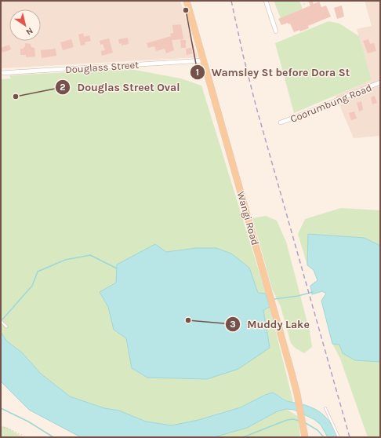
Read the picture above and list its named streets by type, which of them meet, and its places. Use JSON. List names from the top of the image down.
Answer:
{
  "streets": {
    "main road": ["Wangi Road"],
    "street": ["Douglass Street", "Coorumbung Road"]
  },
  "crossings": [
    ["Douglass Street", "Wangi Road"]
  ],
  "places": ["Wamsley St before Dora St", "Douglas Street Oval", "Muddy Lake"],
  "north": "bottom right"
}
